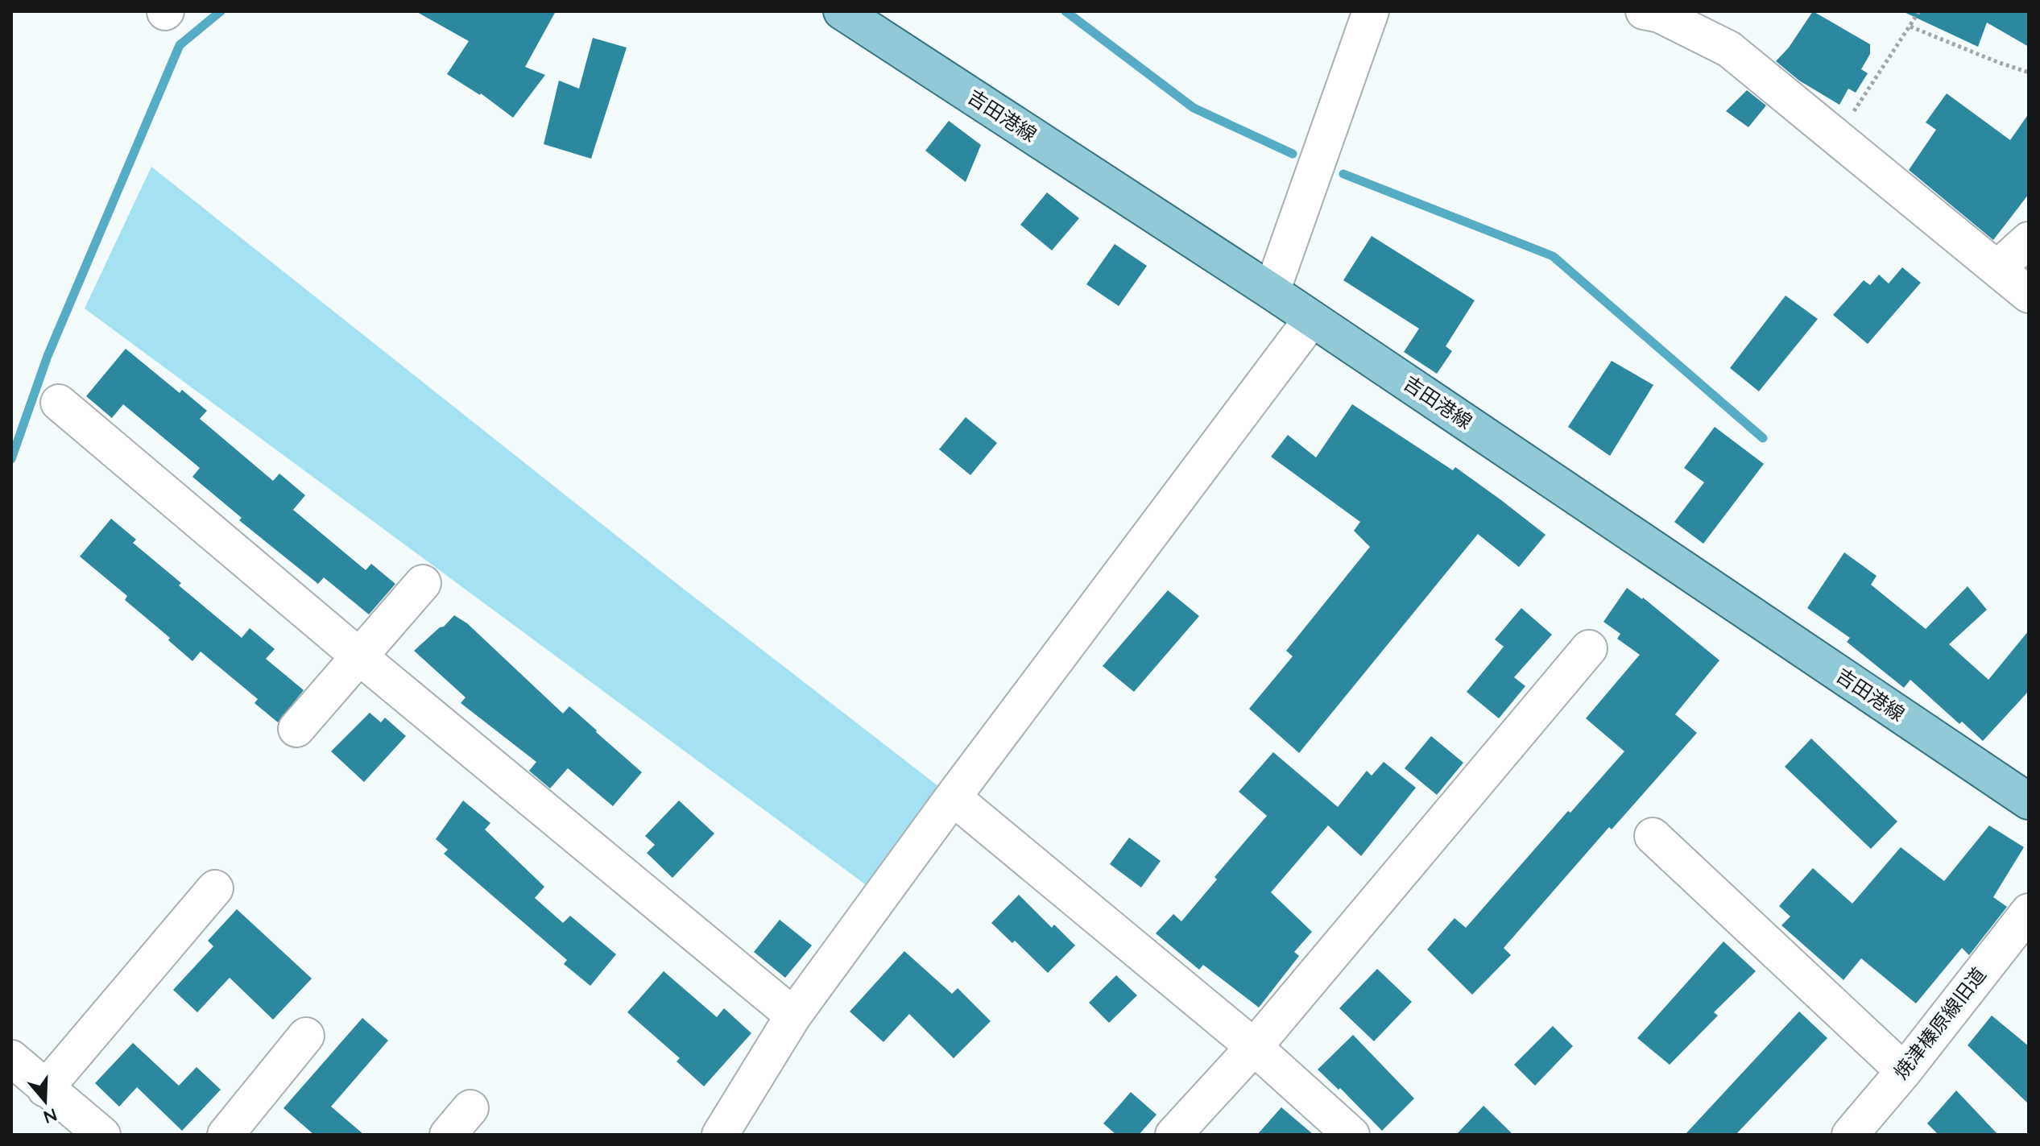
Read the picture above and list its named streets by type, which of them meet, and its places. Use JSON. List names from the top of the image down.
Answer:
{
  "streets": {
    "main road": ["吉田港線"],
    "street": ["焼津榛原線旧道"]
  },
  "north": "bottom"
}
